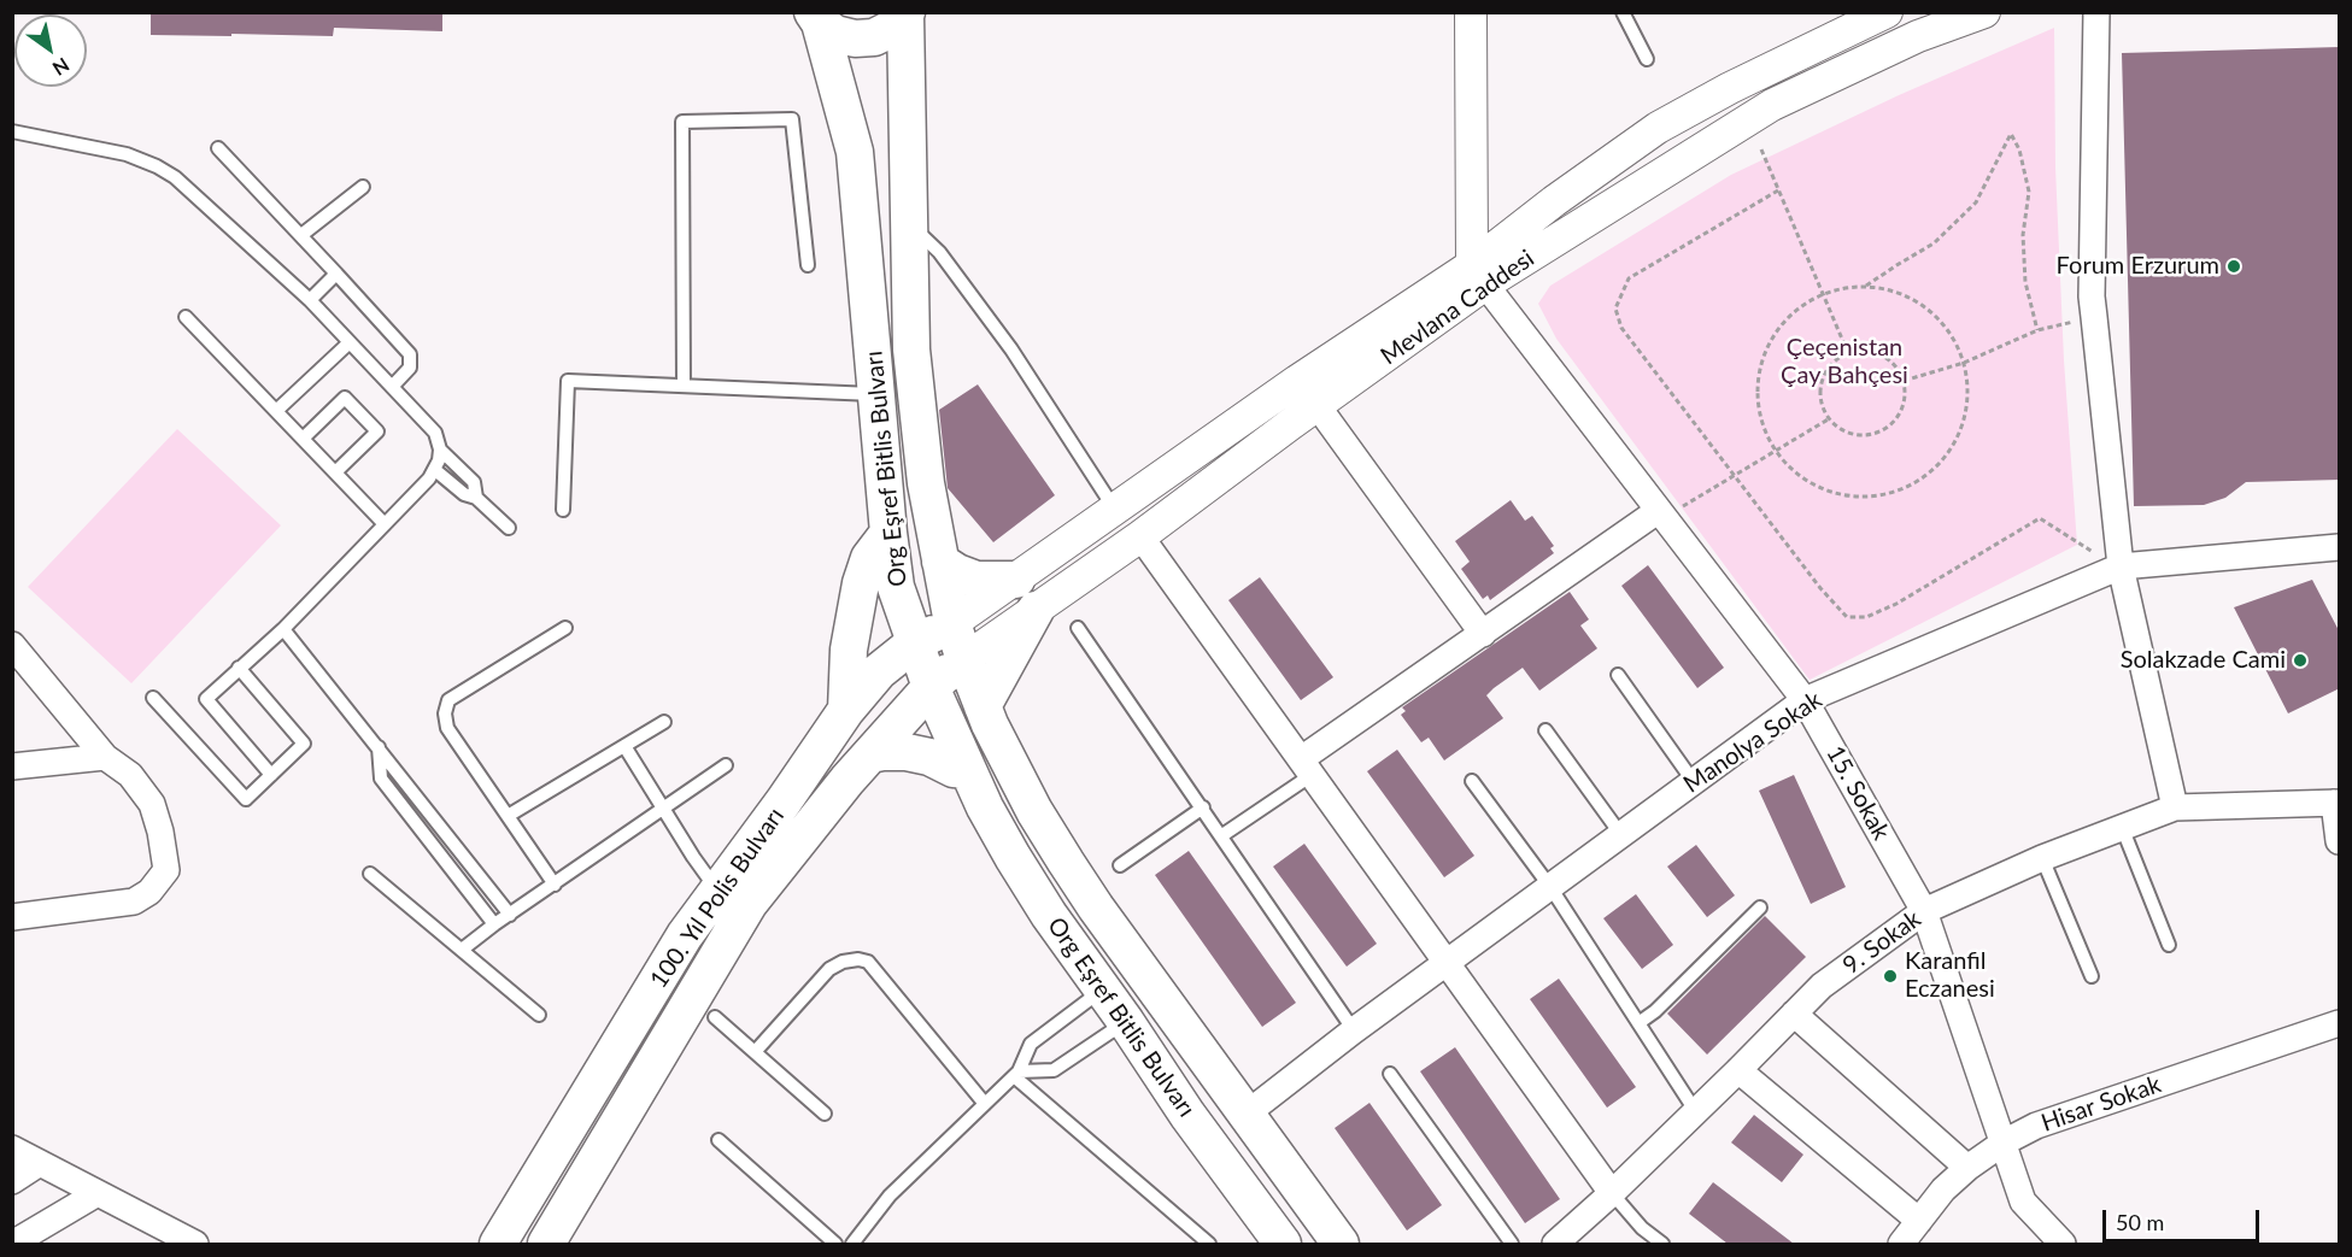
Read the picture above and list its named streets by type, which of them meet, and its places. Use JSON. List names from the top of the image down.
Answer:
{
  "streets": {
    "main road": ["Org Eşref Bitlis Bulvarı", "100. Yıl Polis Bulvarı"],
    "street": [
      "Mevlana Caddesi",
      "Manolya Sokak",
      "15. Sokak",
      "9. Sokak",
      "Hisar Sokak"
    ]
  },
  "crossings": [
    ["Mevlana Caddesi", "15. Sokak"],
    ["Mevlana Caddesi", "100. Yıl Polis Bulvarı"],
    ["Org Eşref Bitlis Bulvarı", "100. Yıl Polis Bulvarı"],
    ["Manolya Sokak", "15. Sokak"],
    ["15. Sokak", "9. Sokak"],
    ["15. Sokak", "Hisar Sokak"]
  ],
  "parks": ["Çeçenistan Çay Bahçesi"],
  "places": ["Forum Erzurum", "Solakzade Cami", "Karanfil Eczanesi"],
  "scale_bar": "50 m",
  "north": "bottom right"
}
